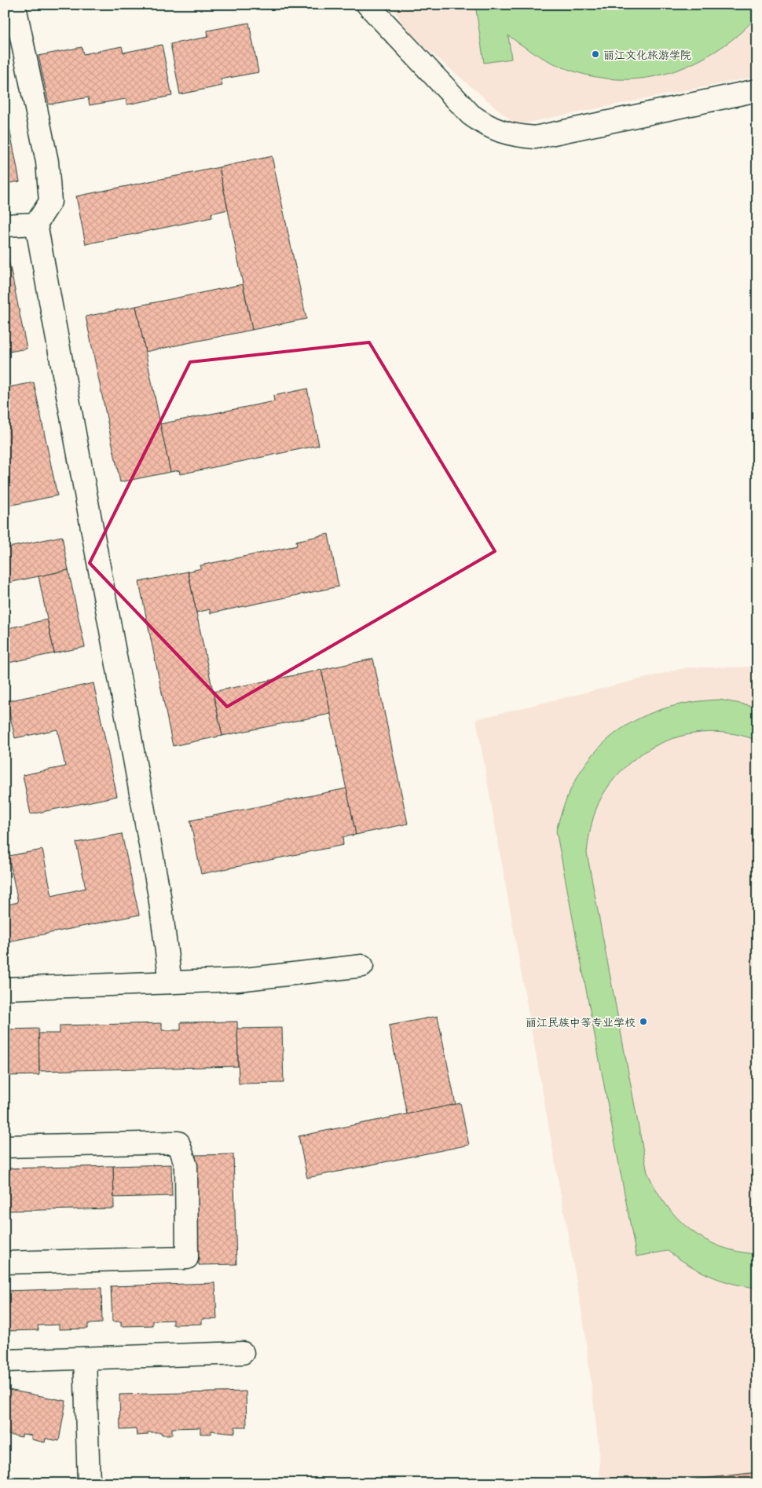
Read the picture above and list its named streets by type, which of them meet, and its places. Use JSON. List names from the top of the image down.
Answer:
{
  "places": ["丽江文化旅游学院", "丽江民族中等专业学校"]
}
